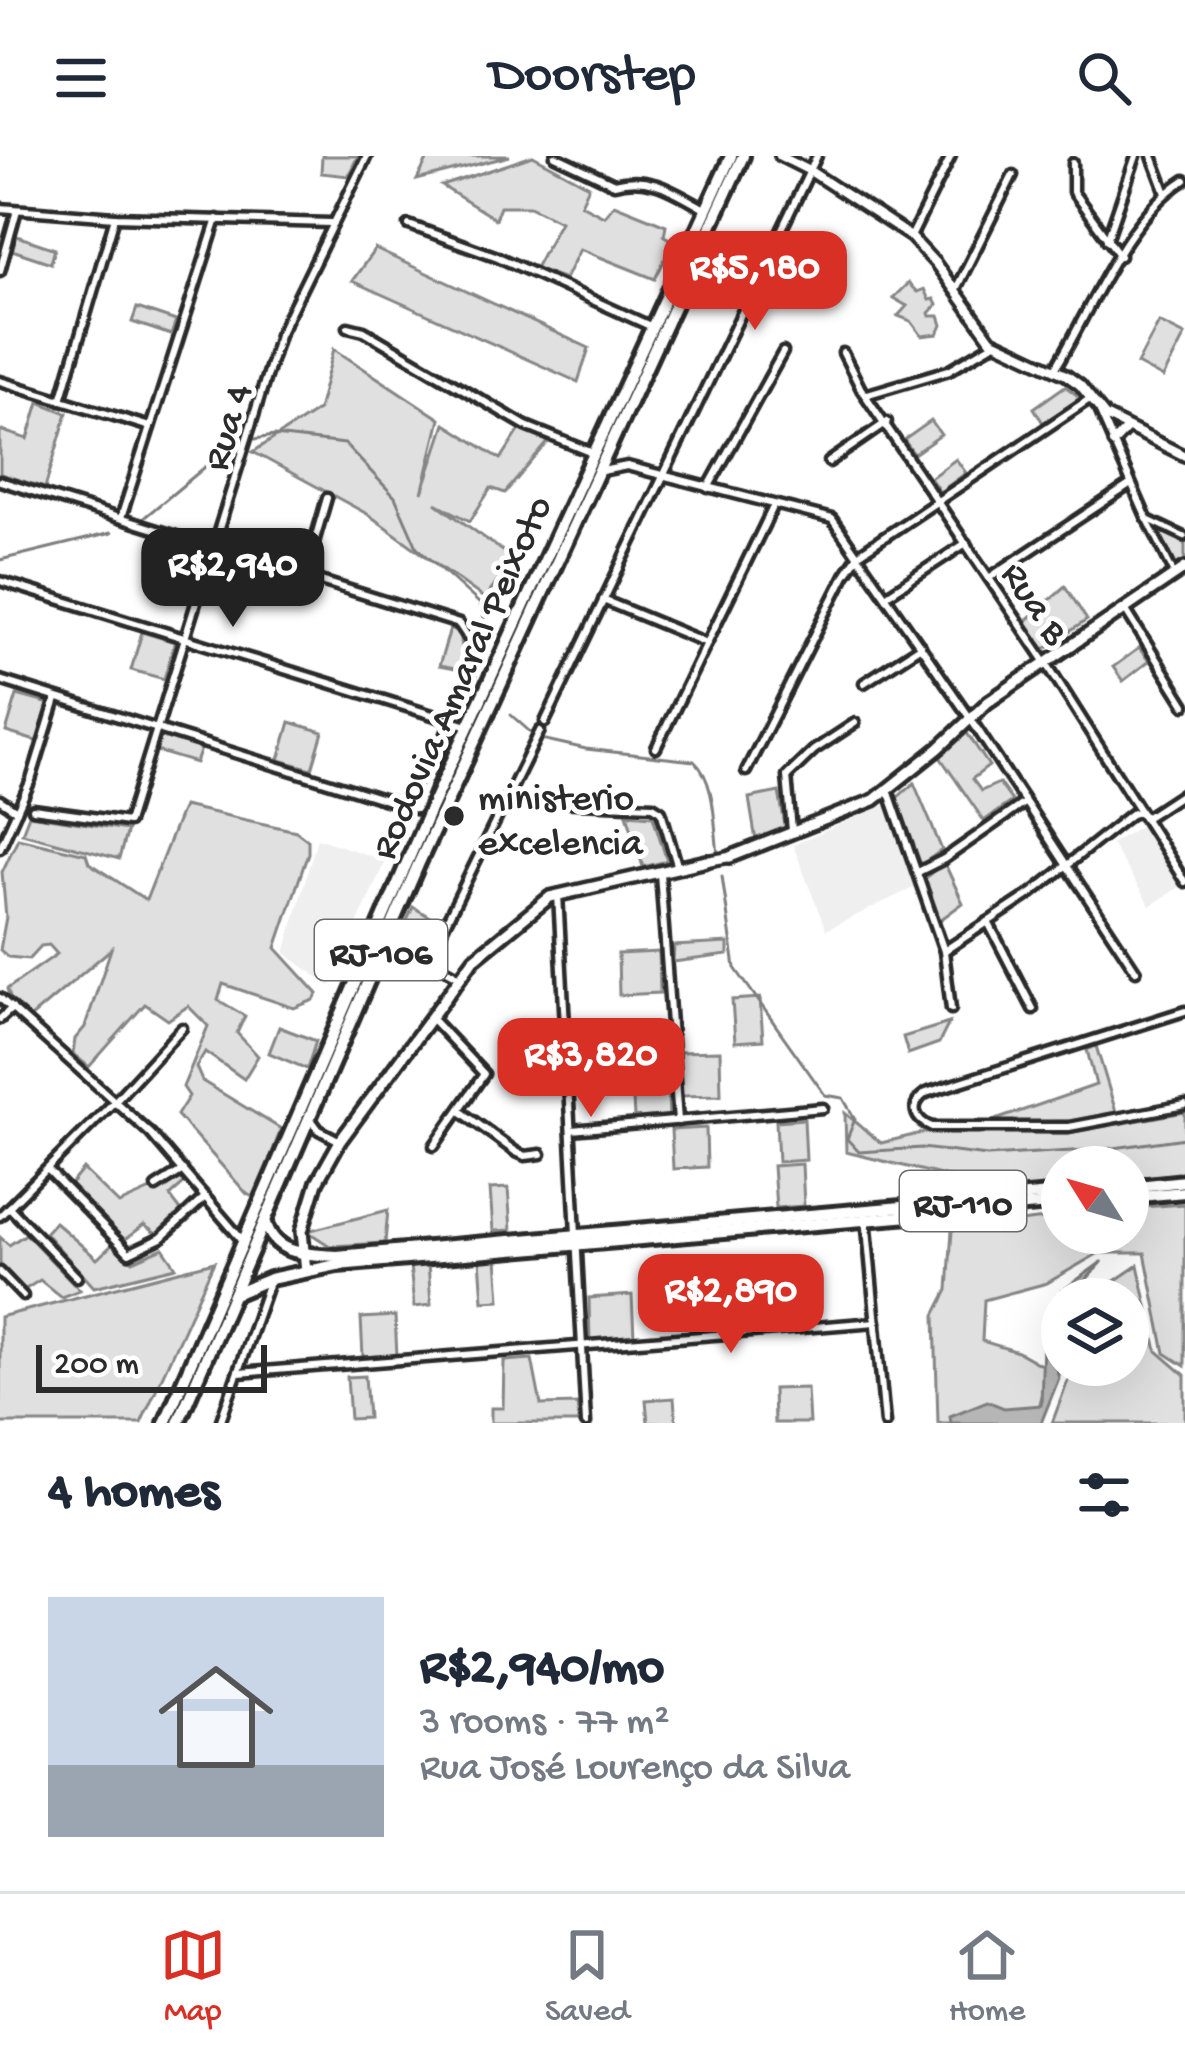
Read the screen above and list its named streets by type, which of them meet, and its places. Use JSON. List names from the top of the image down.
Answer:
{
  "streets": {
    "main road": ["Rodovia Amaral Peixoto", "RJ-106", "RJ-110"],
    "street": ["Rua 4", "Rua B"]
  },
  "crossings": [
    ["Rodovia Amaral Peixoto", "RJ-110"]
  ],
  "places": ["ministerio excelencia"],
  "scale_bar": "200 m",
  "north": "top left",
  "page": {
    "header": "Doorstep",
    "price": [
      "R$5,180",
      "R$2,940",
      "R$3,820",
      "R$2,890"
    ],
    "scale": "200 m",
    "heading": "4 homes",
    "list": [
      {
        "name": "R$2,940/mo",
        "note": "3 rooms · 77 m² · Rua José Lourenço da Silva"
      }
    ],
    "tabs": ["Map", "Saved", "Home"]
  }
}
